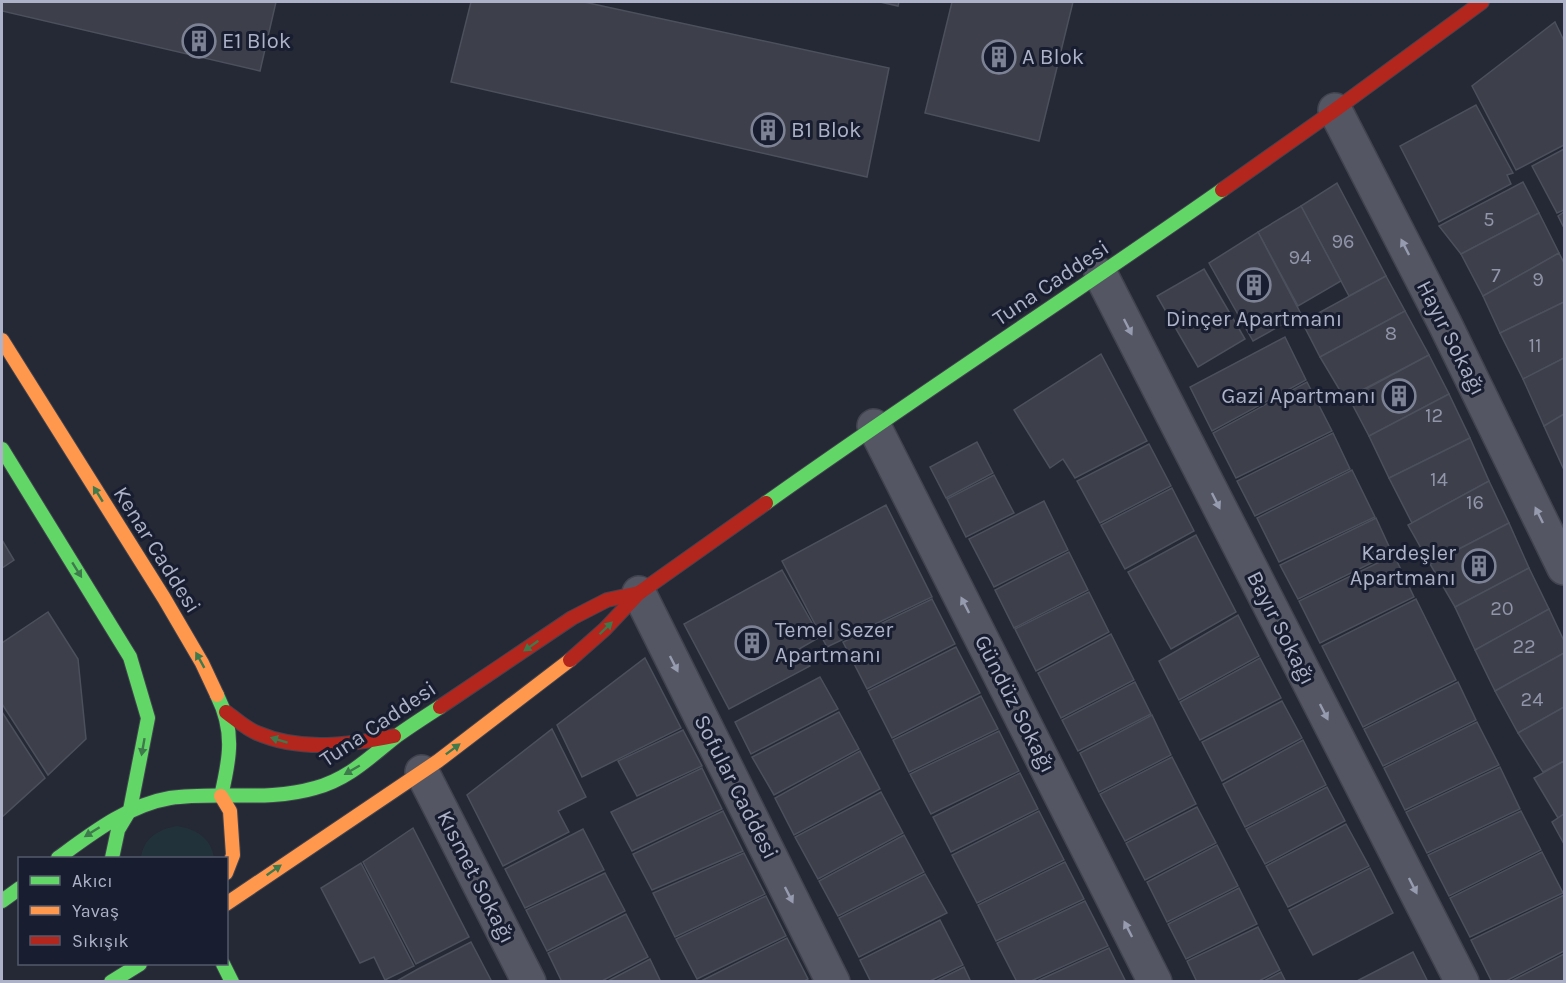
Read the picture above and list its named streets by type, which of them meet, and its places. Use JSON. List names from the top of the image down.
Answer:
{
  "streets": {
    "main road": ["Tuna Caddesi", "Kenar Caddesi"],
    "street": [
      "Hayır Sokağı",
      "Bayır Sokağı",
      "Gündüz Sokağı",
      "Sofular Caddesi",
      "Kısmet Sokağı"
    ]
  },
  "crossings": [
    ["Tuna Caddesi", "Hayır Sokağı"],
    ["Tuna Caddesi", "Kenar Caddesi"],
    ["Tuna Caddesi", "Bayır Sokağı"],
    ["Tuna Caddesi", "Gündüz Sokağı"],
    ["Tuna Caddesi", "Sofular Caddesi"],
    ["Tuna Caddesi", "Kısmet Sokağı"]
  ],
  "one_way": [
    "Hayır Sokağı",
    "Bayır Sokağı",
    "Gündüz Sokağı",
    "Sofular Caddesi"
  ],
  "places": {
    "building": [
      "E1 Blok",
      "A Blok",
      "B1 Blok",
      "Dinçer Apartmanı",
      "Gazi Apartmanı",
      "Kardeşler Apartmanı",
      "Temel Sezer Apartmanı"
    ]
  },
  "house_numbers": [
    "5",
    "96",
    "94",
    "7",
    "9",
    "8",
    "11",
    "12",
    "14",
    "16",
    "20",
    "22",
    "24"
  ],
  "legend": ["Akıcı", "Yavaş", "Sıkışık"]
}
